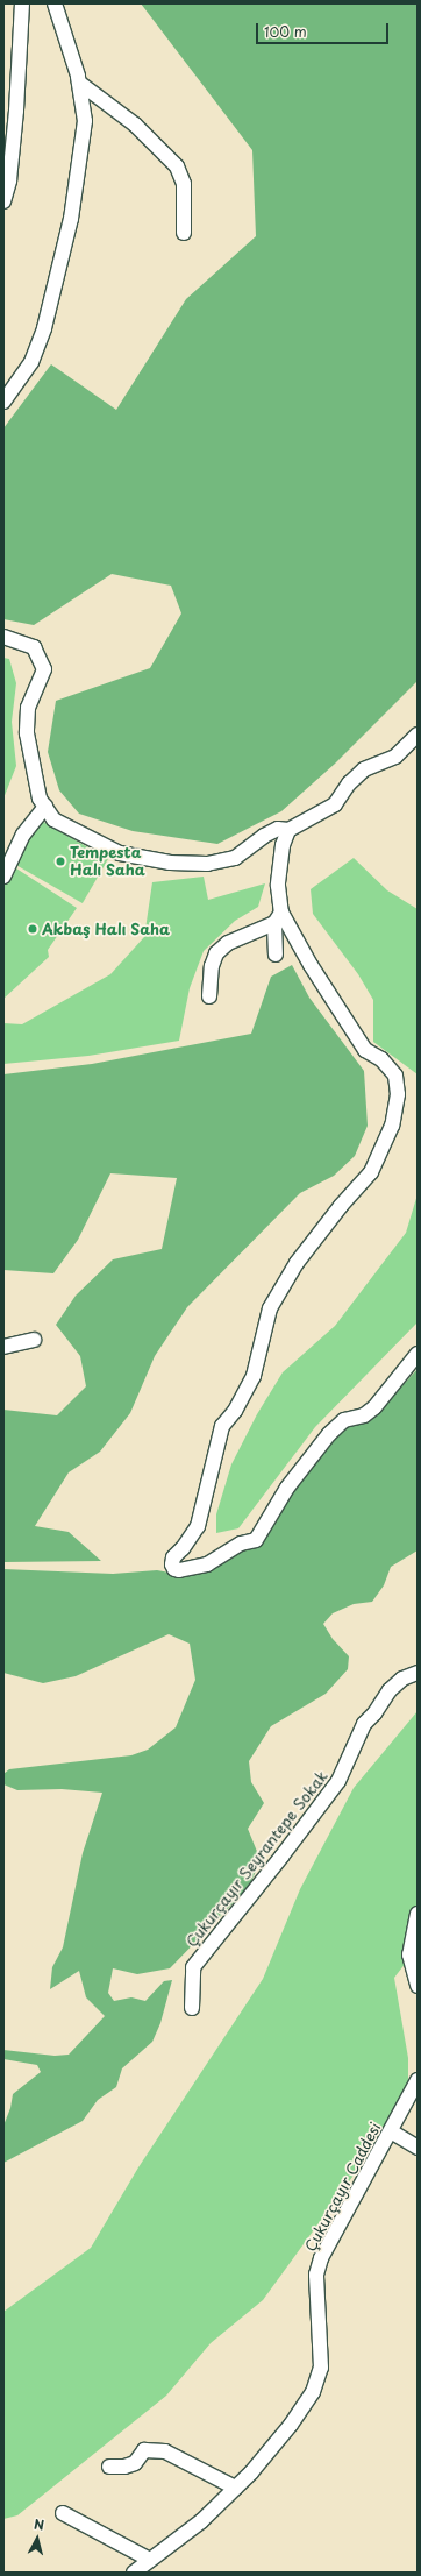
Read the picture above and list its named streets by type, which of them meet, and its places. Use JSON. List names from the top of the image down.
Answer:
{
  "streets": {
    "street": ["Çukurçayır Seyrantepe Sokak", "Çukurçayır Caddesi"]
  },
  "places": ["Tempesta Halı Saha", "Akbaş Halı Saha"],
  "scale_bar": "100 m",
  "north": "top"
}
